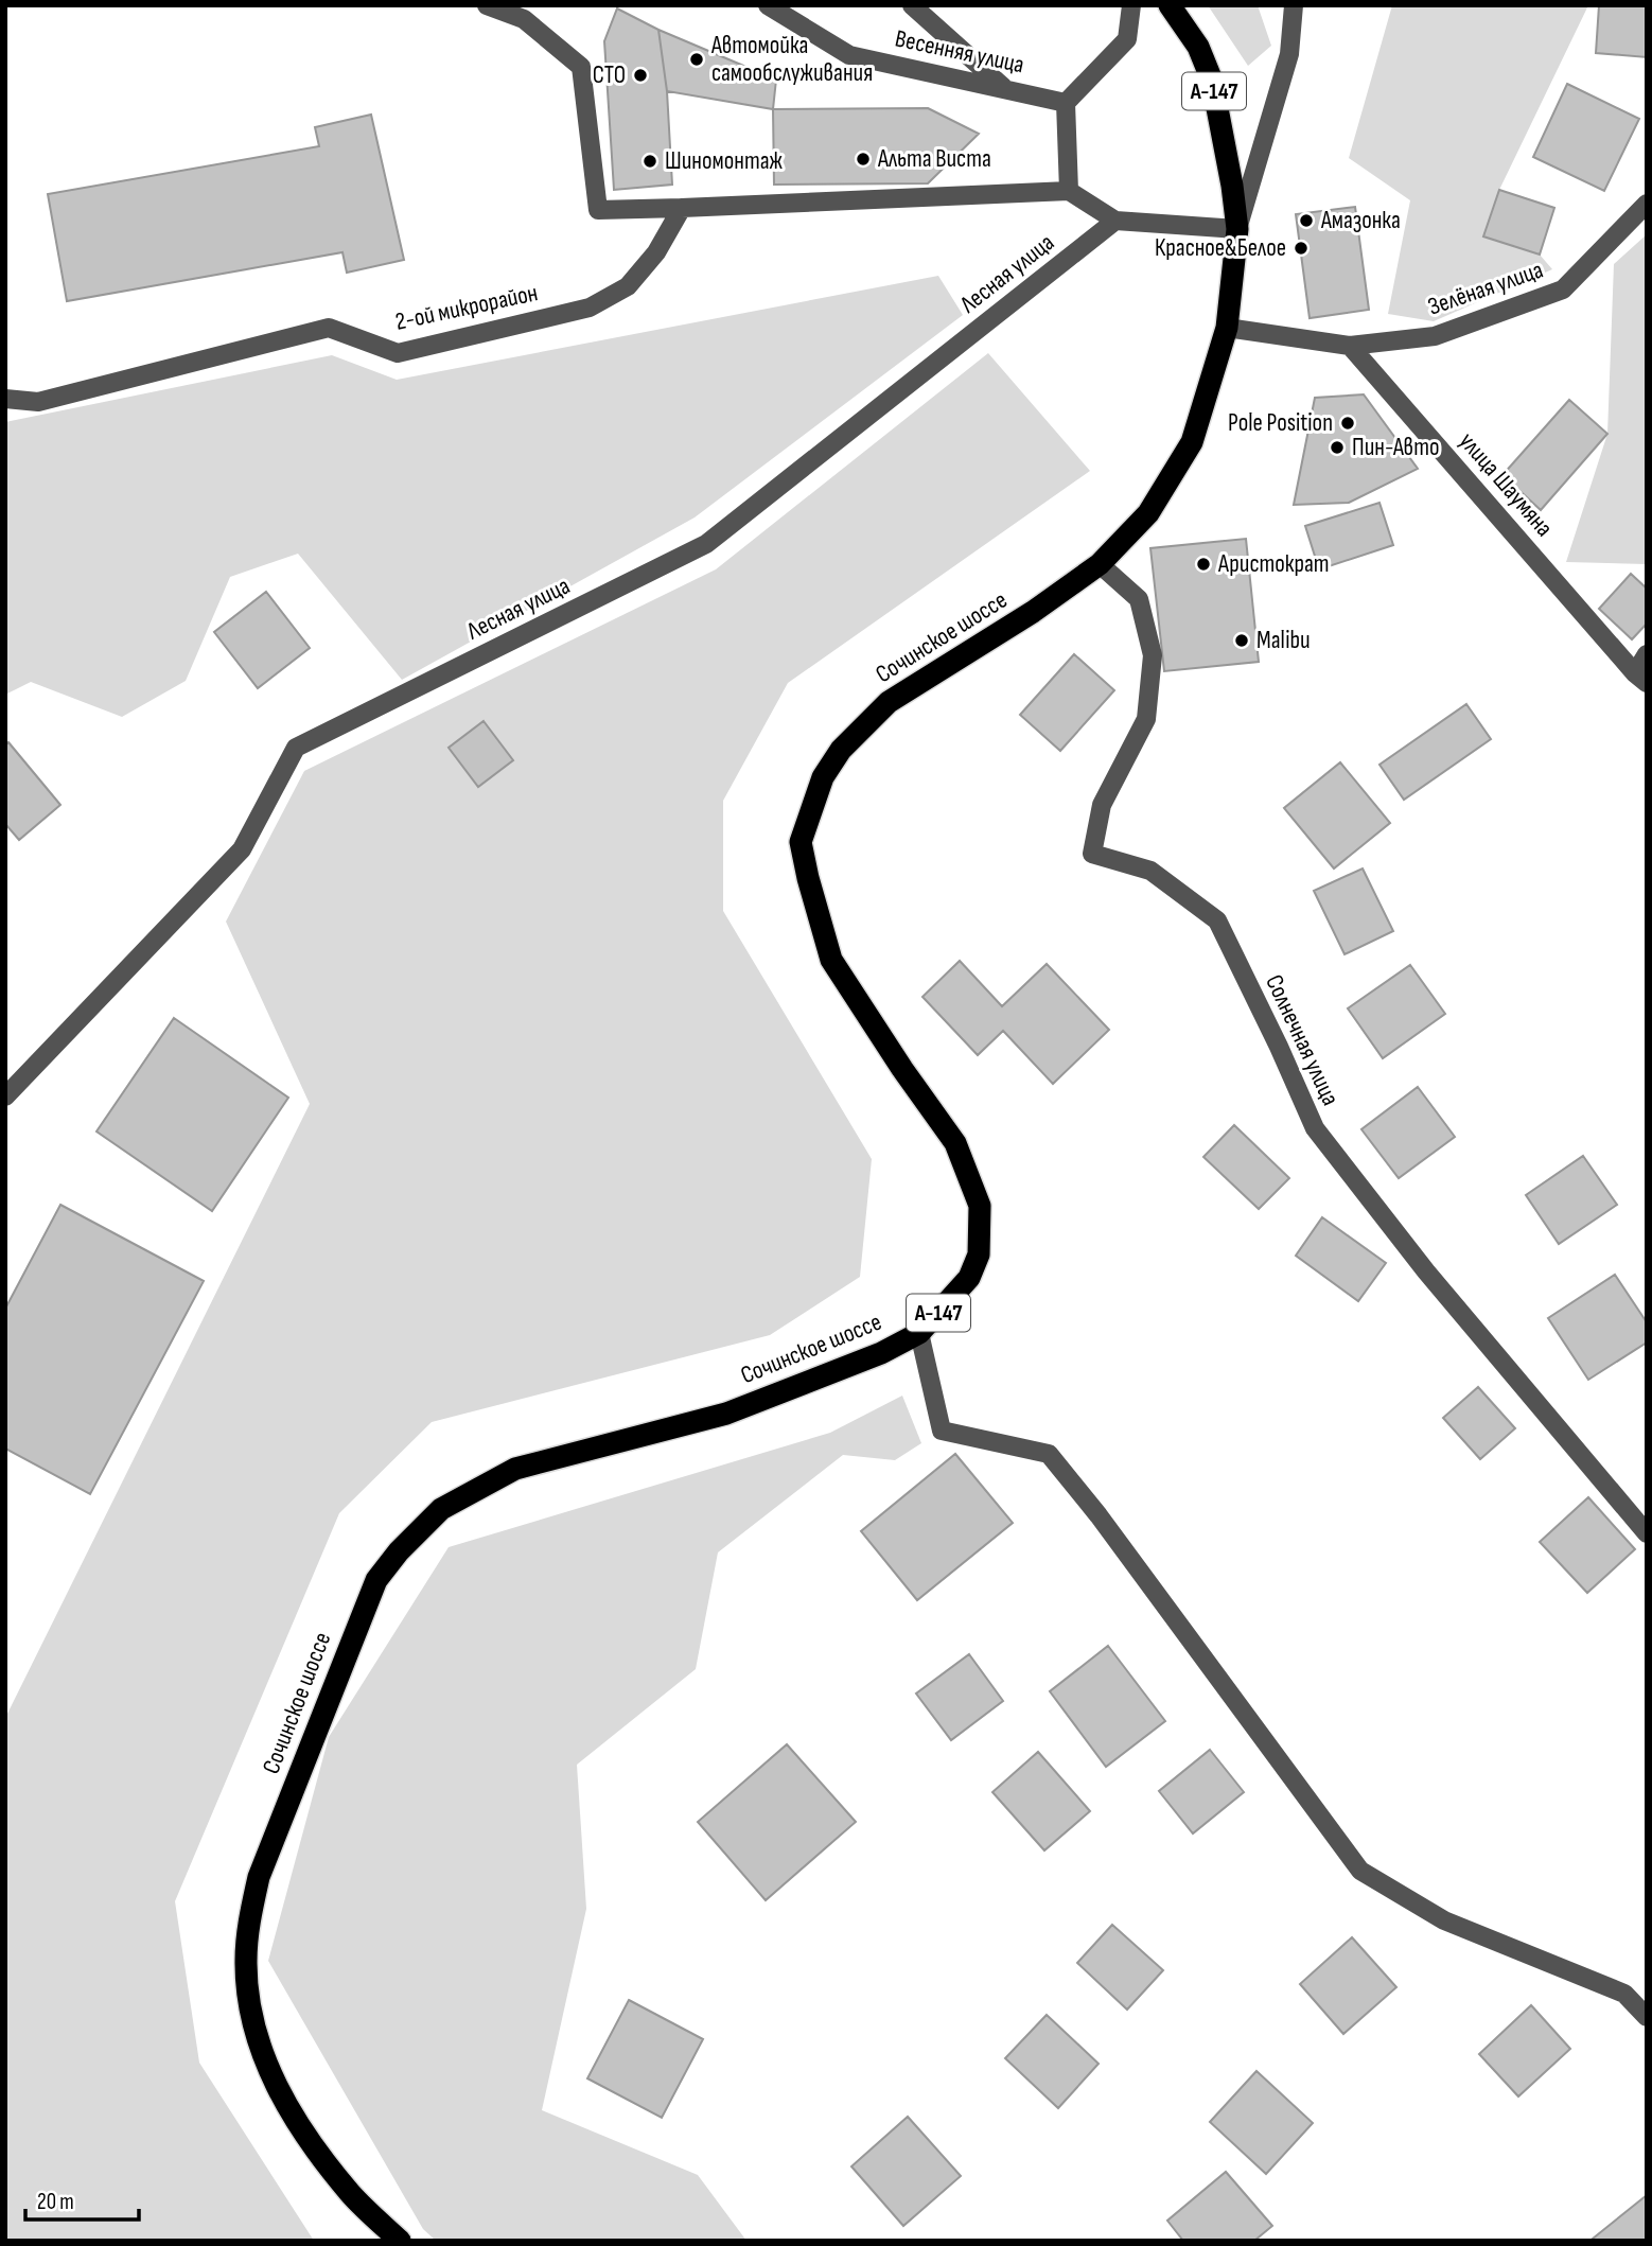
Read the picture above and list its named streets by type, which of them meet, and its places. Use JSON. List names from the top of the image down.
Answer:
{
  "streets": {
    "highway": ["А-147", "Сочинское шоссе"],
    "street": [
      "Весенняя улица",
      "Лесная улица",
      "Зелёная улица",
      "2-ой микрорайон",
      "улица Шаумяна",
      "Солнечная улица"
    ]
  },
  "crossings": [
    ["Зелёная улица", "улица Шаумяна"],
    ["Сочинское шоссе", "Солнечная улица"]
  ],
  "places": [
    "Автомойка самообслуживания",
    "СТО",
    "Альта Виста",
    "Шиномонтаж",
    "Амазонка",
    "Красное&Белое",
    "Pole Position",
    "Пин-Авто",
    "Аристократ",
    "Malibu"
  ],
  "scale_bar": "20 m"
}
